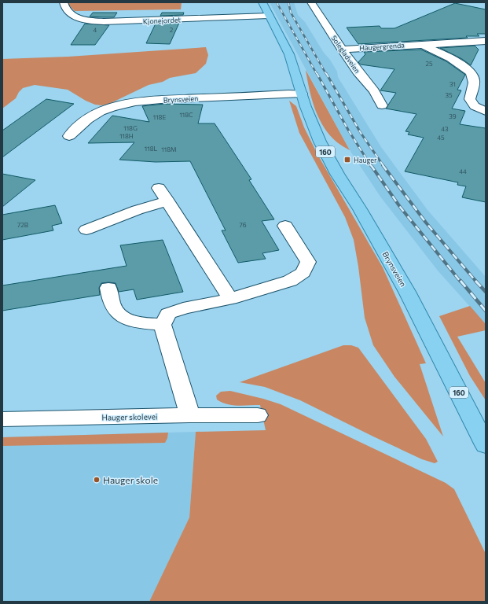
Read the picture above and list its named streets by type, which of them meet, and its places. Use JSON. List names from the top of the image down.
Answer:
{
  "streets": {
    "main road": ["Brynsveien", "160"],
    "street": [
      "Kjonejordet",
      "Haugergrenda",
      "Solegladveien",
      "Hauger skolevei"
    ]
  },
  "crossings": [
    ["Kjonejordet", "Brynsveien"],
    ["Haugergrenda", "Solegladveien"]
  ],
  "places": {
    "transit": ["Hauger"],
    "other": ["Hauger skole"]
  },
  "house_numbers": [
    "4",
    "2",
    "25",
    "31",
    "35",
    "118C",
    "39",
    "118E",
    "118G",
    "43",
    "118H",
    "45",
    "118L",
    "118M",
    "44",
    "72B",
    "76"
  ]
}
